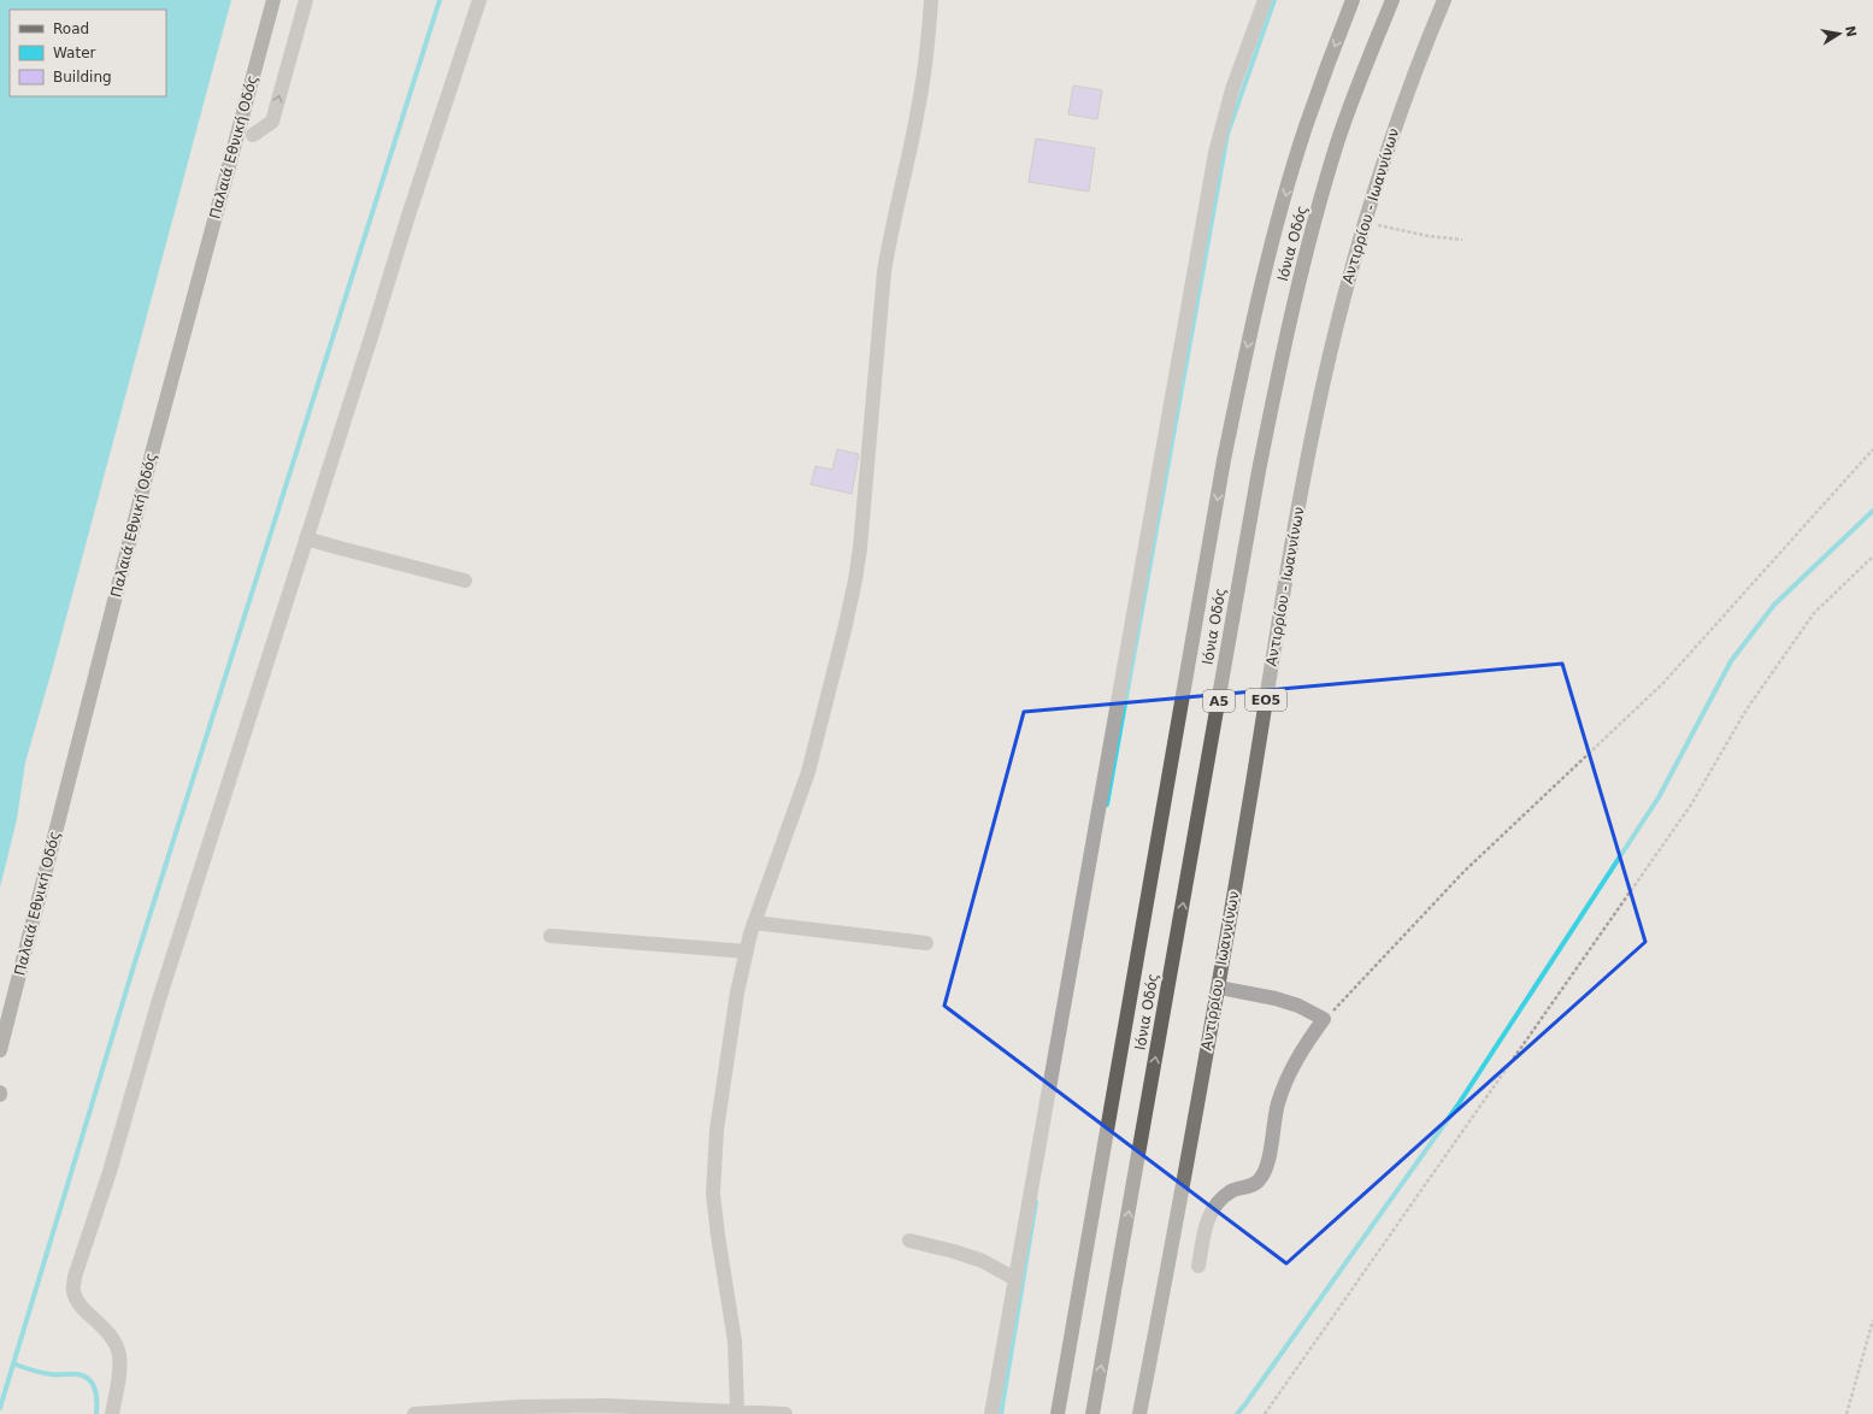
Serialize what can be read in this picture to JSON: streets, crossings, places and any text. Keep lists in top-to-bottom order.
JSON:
{
  "streets": {
    "highway": ["Ιόνια Οδός", "Α5"],
    "main road": ["Παλαιά Εθνική Οδός", "Αντιρρίου - Ιωαννίνων", "ΕΟ5"]
  },
  "legend": ["Road", "Water", "Building"],
  "north": "right"
}
